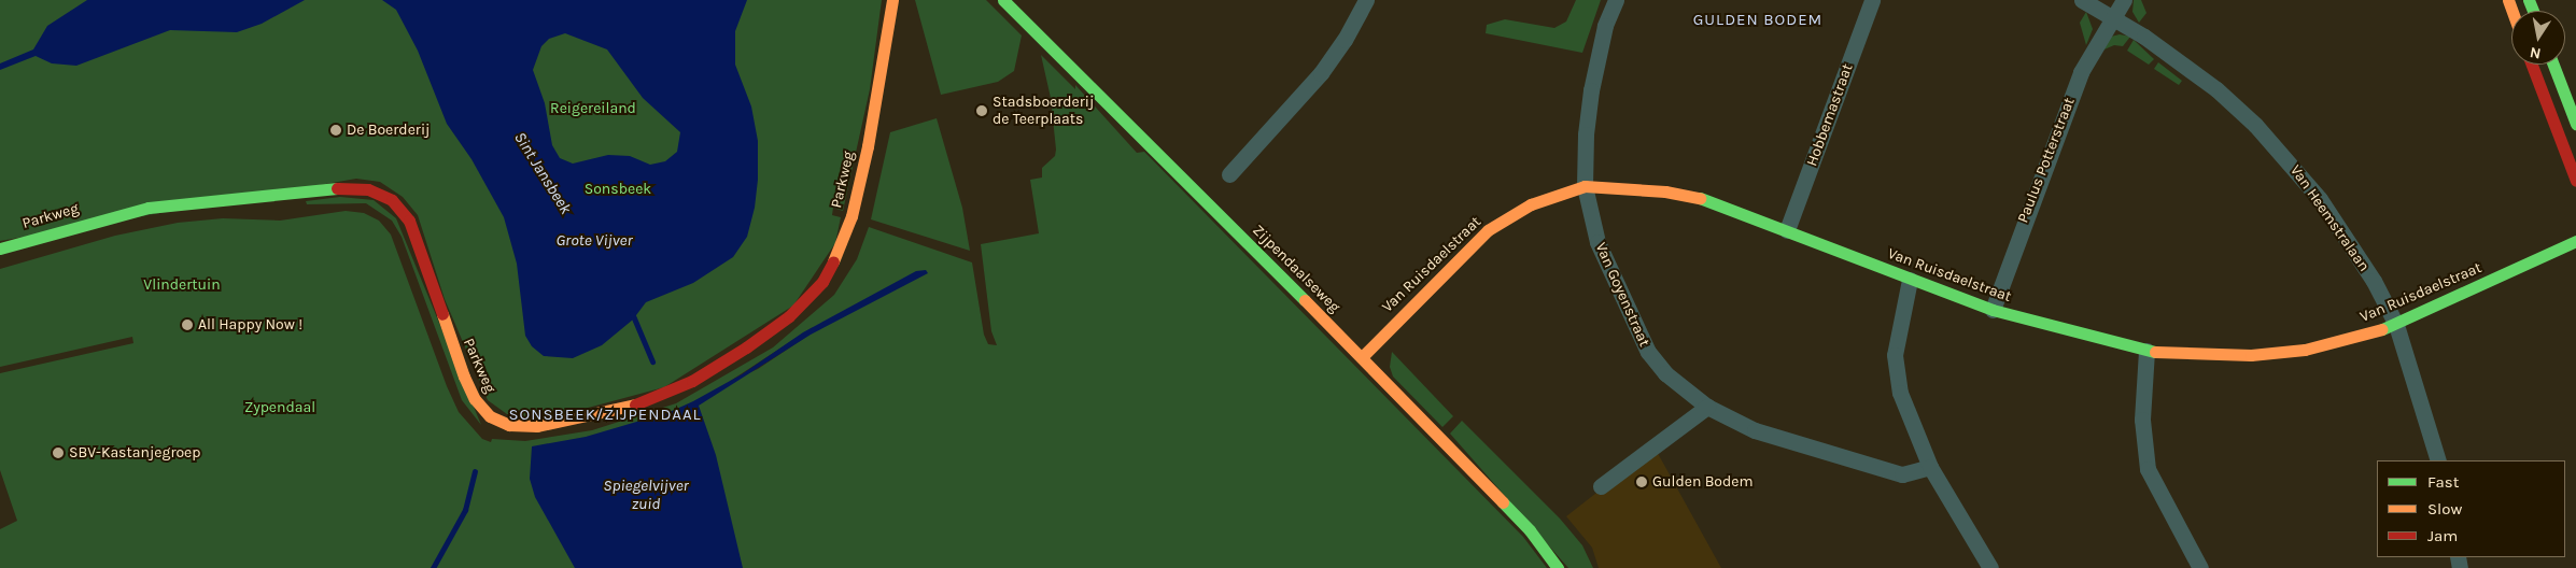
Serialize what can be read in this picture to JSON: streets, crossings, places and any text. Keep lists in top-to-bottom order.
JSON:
{
  "streets": {
    "street": [
      "Hobbemastraat",
      "Paulus Potterstraat",
      "Parkweg",
      "Van Heemstralaan",
      "Van Ruisdaelstraat",
      "Zijpendaalseweg",
      "Van Goyenstraat"
    ]
  },
  "crossings": [
    ["Hobbemastraat", "Van Ruisdaelstraat"],
    ["Paulus Potterstraat", "Van Heemstralaan"],
    ["Paulus Potterstraat", "Van Ruisdaelstraat"],
    ["Van Heemstralaan", "Van Ruisdaelstraat"],
    ["Van Ruisdaelstraat", "Zijpendaalseweg"],
    ["Van Ruisdaelstraat", "Van Goyenstraat"]
  ],
  "districts": ["GULDEN BODEM", "SONSBEEK/ZIJPENDAAL"],
  "water": ["Sint Jansbeek", "Grote Vijver", "Spiegelvijver zuid"],
  "parks": [
    "Reigereiland",
    "Sonsbeek",
    "Vlindertuin",
    "Zypendaal"
  ],
  "places": [
    "Stadsboerderij de Teerplaats",
    "De Boerderij",
    "All Happy Now !",
    "SBV-Kastanjegroep",
    "Gulden Bodem"
  ],
  "legend": ["Fast", "Slow", "Jam"],
  "north": "bottom"
}
